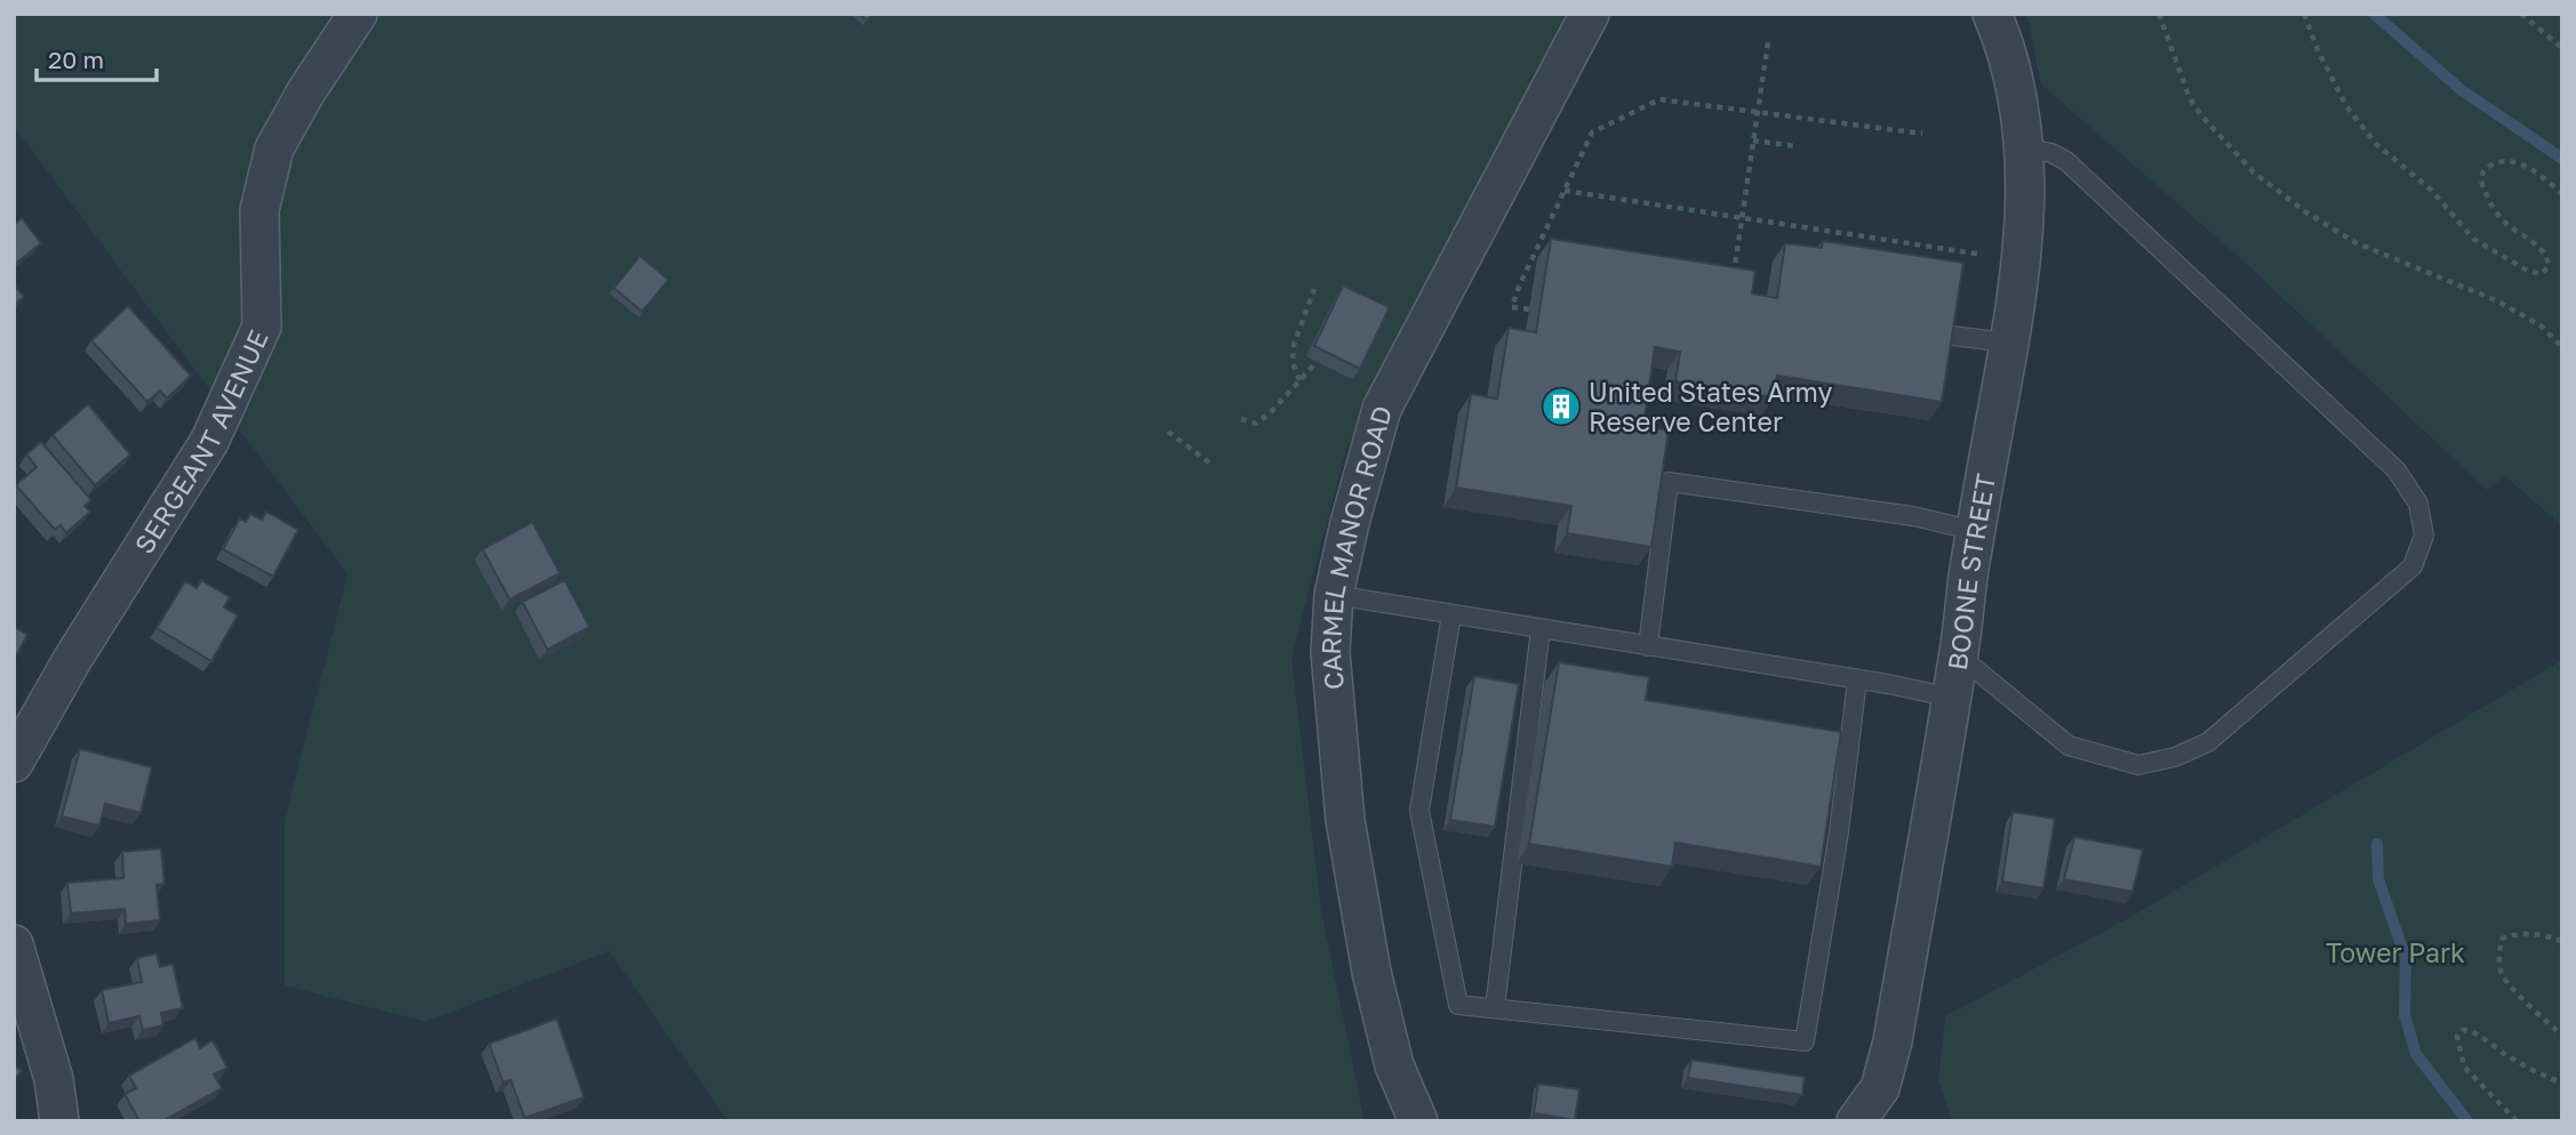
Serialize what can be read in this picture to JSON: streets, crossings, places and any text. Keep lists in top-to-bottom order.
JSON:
{
  "streets": {
    "street": ["SERGEANT AVENUE", "CARMEL MANOR ROAD", "BOONE STREET"]
  },
  "parks": ["Tower Park"],
  "places": {
    "building": ["United States Army Reserve Center"]
  },
  "scale_bar": "20 m"
}
